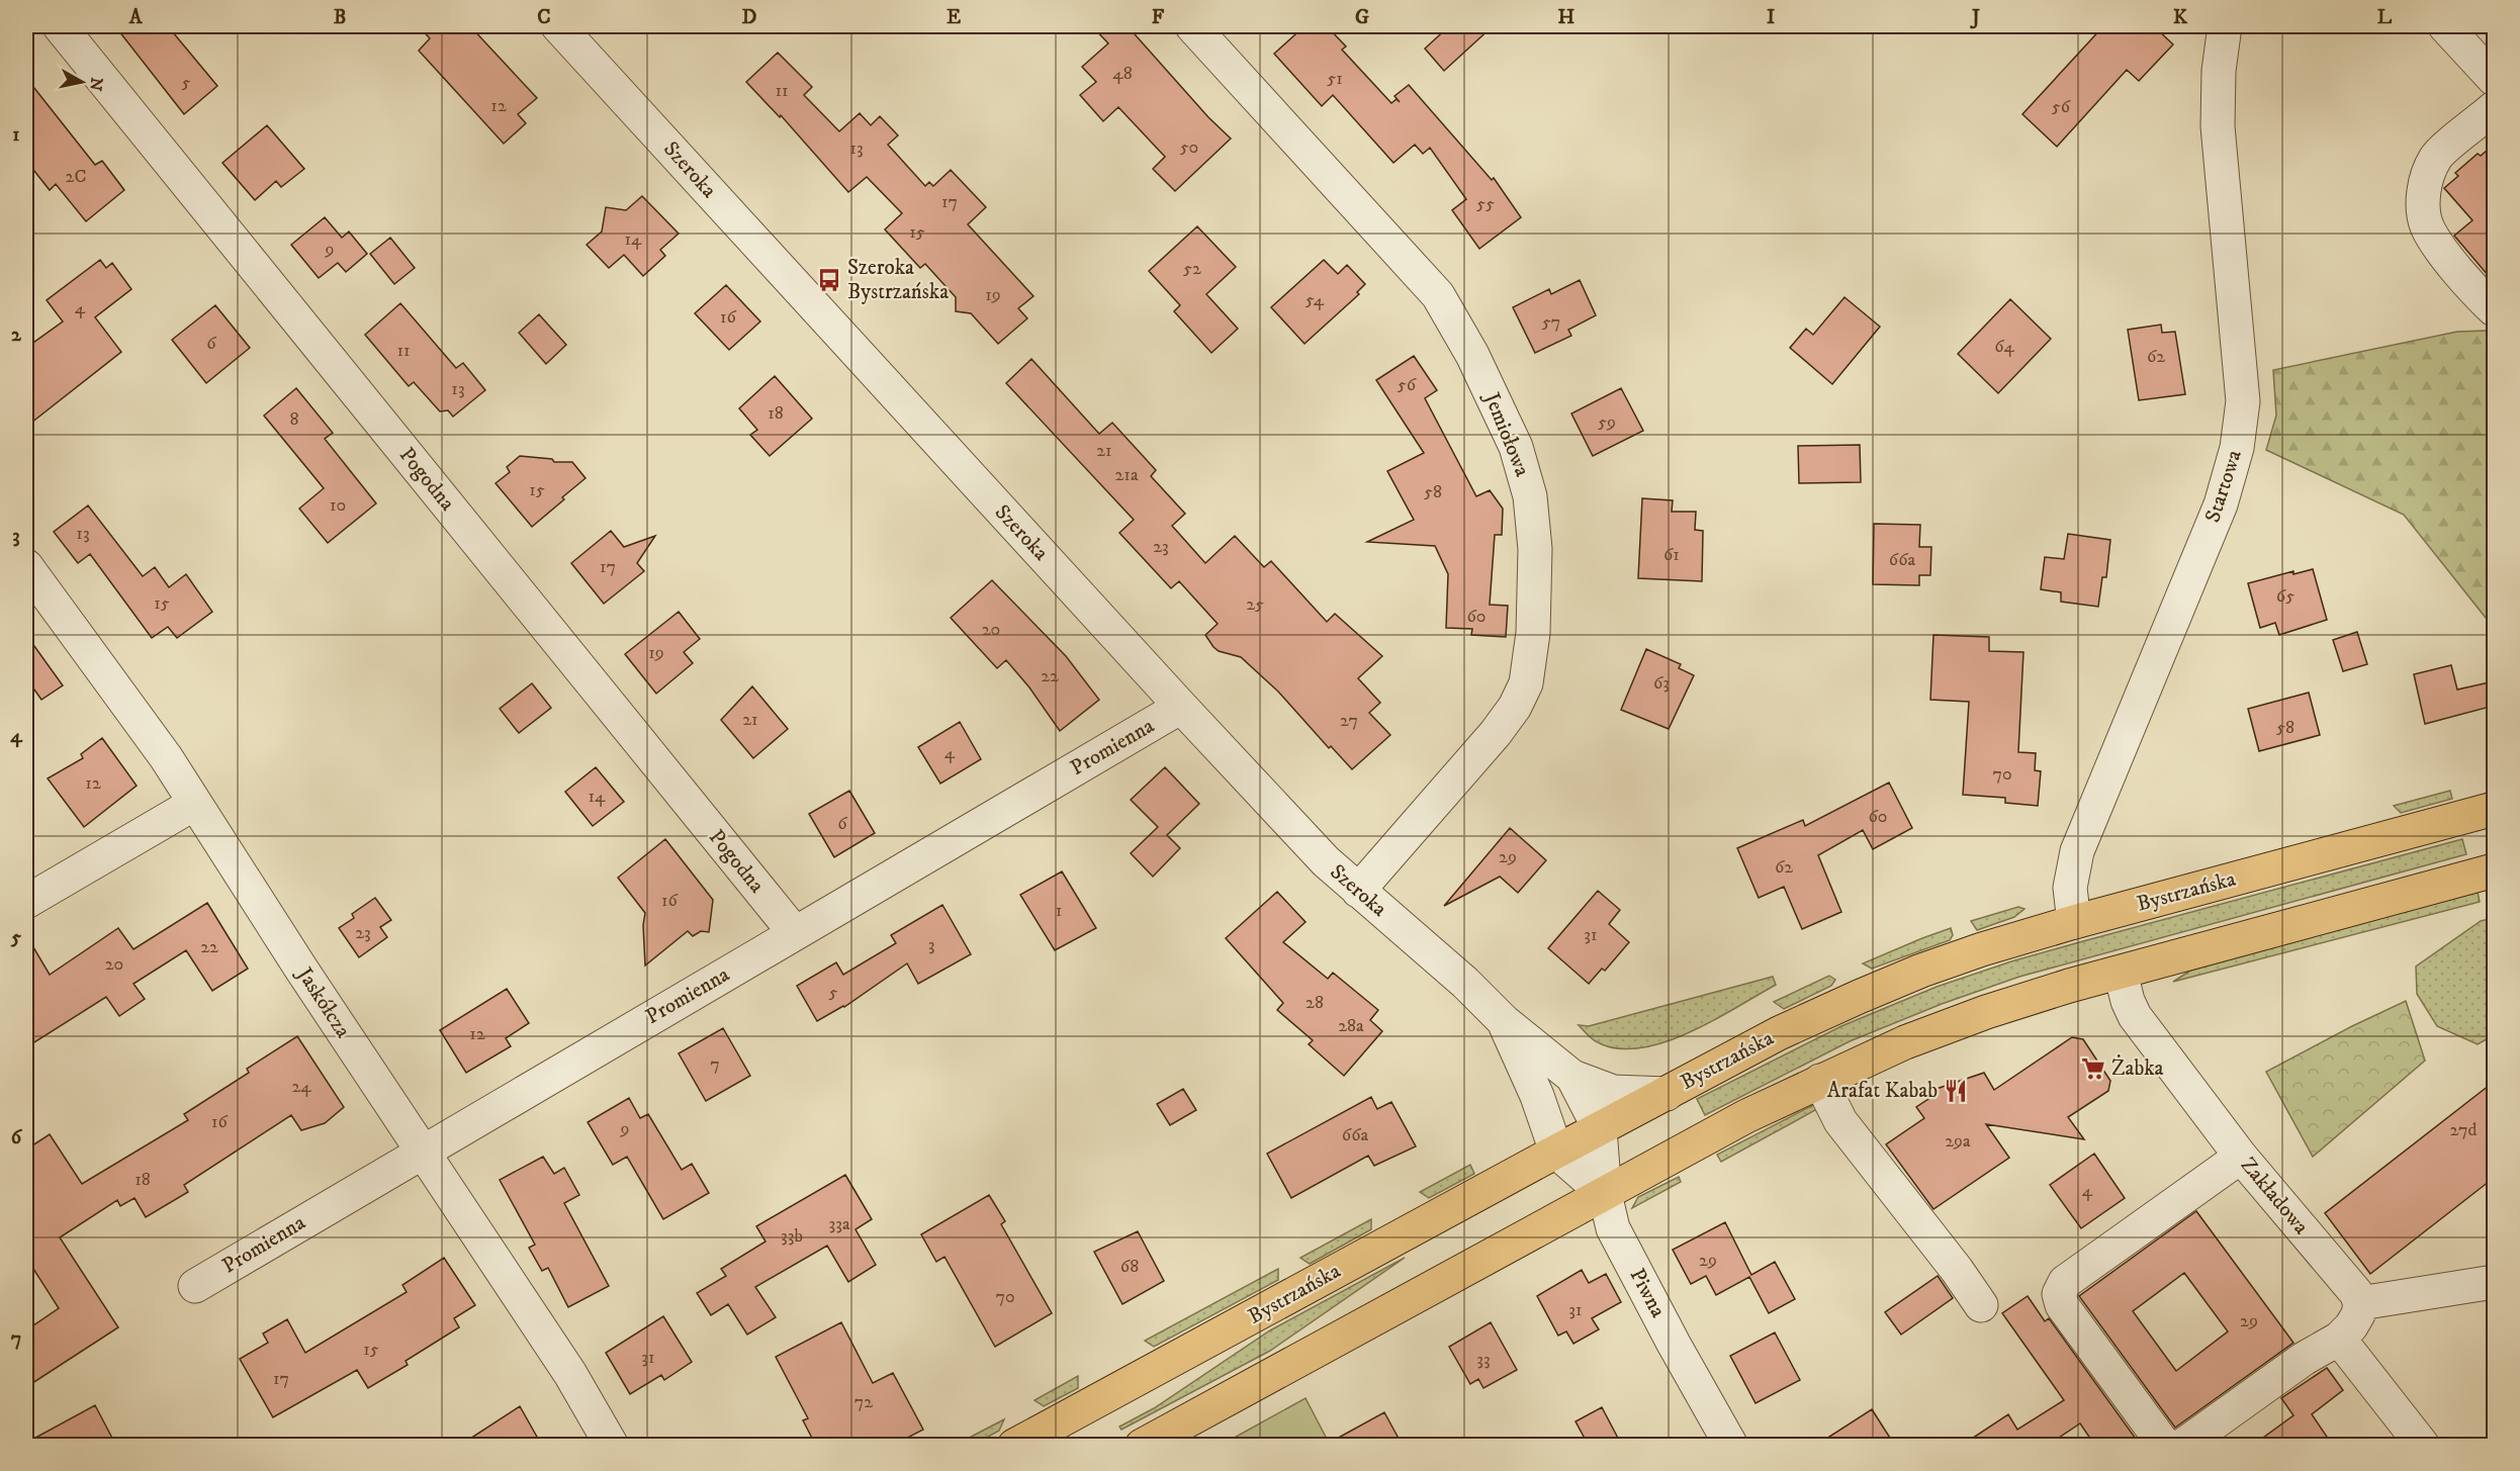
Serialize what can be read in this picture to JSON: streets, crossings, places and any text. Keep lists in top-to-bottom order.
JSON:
{
  "streets": {
    "main road": ["Bystrzańska"],
    "street": [
      "Szeroka",
      "Jemiołowa",
      "Pogodna",
      "Startowa",
      "Promienna",
      "Jaskółcza",
      "Zakładowa",
      "Piwna"
    ]
  },
  "crossings": [
    ["Szeroka", "Jemiołowa"],
    ["Szeroka", "Promienna"],
    ["Szeroka", "Bystrzańska"],
    ["Szeroka", "Piwna"],
    ["Pogodna", "Promienna"],
    ["Startowa", "Bystrzańska"],
    ["Promienna", "Jaskółcza"]
  ],
  "places": {
    "bus stop": ["Szeroka Bystrzańska"],
    "supermarket": ["Żabka"],
    "restaurant": ["Arafat Kabab"]
  },
  "house_numbers": [
    "48",
    "51",
    "5",
    "11",
    "12",
    "56",
    "50",
    "13",
    "2C",
    "17",
    "55",
    "15",
    "14",
    "9",
    "52",
    "19",
    "54",
    "4",
    "16",
    "57",
    "6",
    "64",
    "11",
    "62",
    "56",
    "13",
    "18",
    "8",
    "59",
    "21",
    "21a",
    "15",
    "58",
    "10",
    "13",
    "23",
    "61",
    "66a",
    "17",
    "65",
    "15",
    "25",
    "60",
    "20",
    "19",
    "22",
    "63",
    "21",
    "27",
    "58",
    "4",
    "70",
    "12",
    "14",
    "60",
    "6",
    "29",
    "62",
    "16",
    "1",
    "23",
    "31",
    "3",
    "22",
    "20",
    "5",
    "28",
    "28a",
    "12",
    "7",
    "24",
    "16",
    "9",
    "27d",
    "66a",
    "29a",
    "18",
    "4",
    "33a",
    "33b",
    "29",
    "68",
    "70",
    "31",
    "29",
    "15",
    "31",
    "33",
    "17",
    "72"
  ],
  "north": "right",
  "grid": {
    "columns": [
      "A",
      "B",
      "C",
      "D",
      "E",
      "F",
      "G",
      "H",
      "I",
      "J",
      "K",
      "L"
    ],
    "rows": [
      "1",
      "2",
      "3",
      "4",
      "5",
      "6",
      "7"
    ]
  }
}
